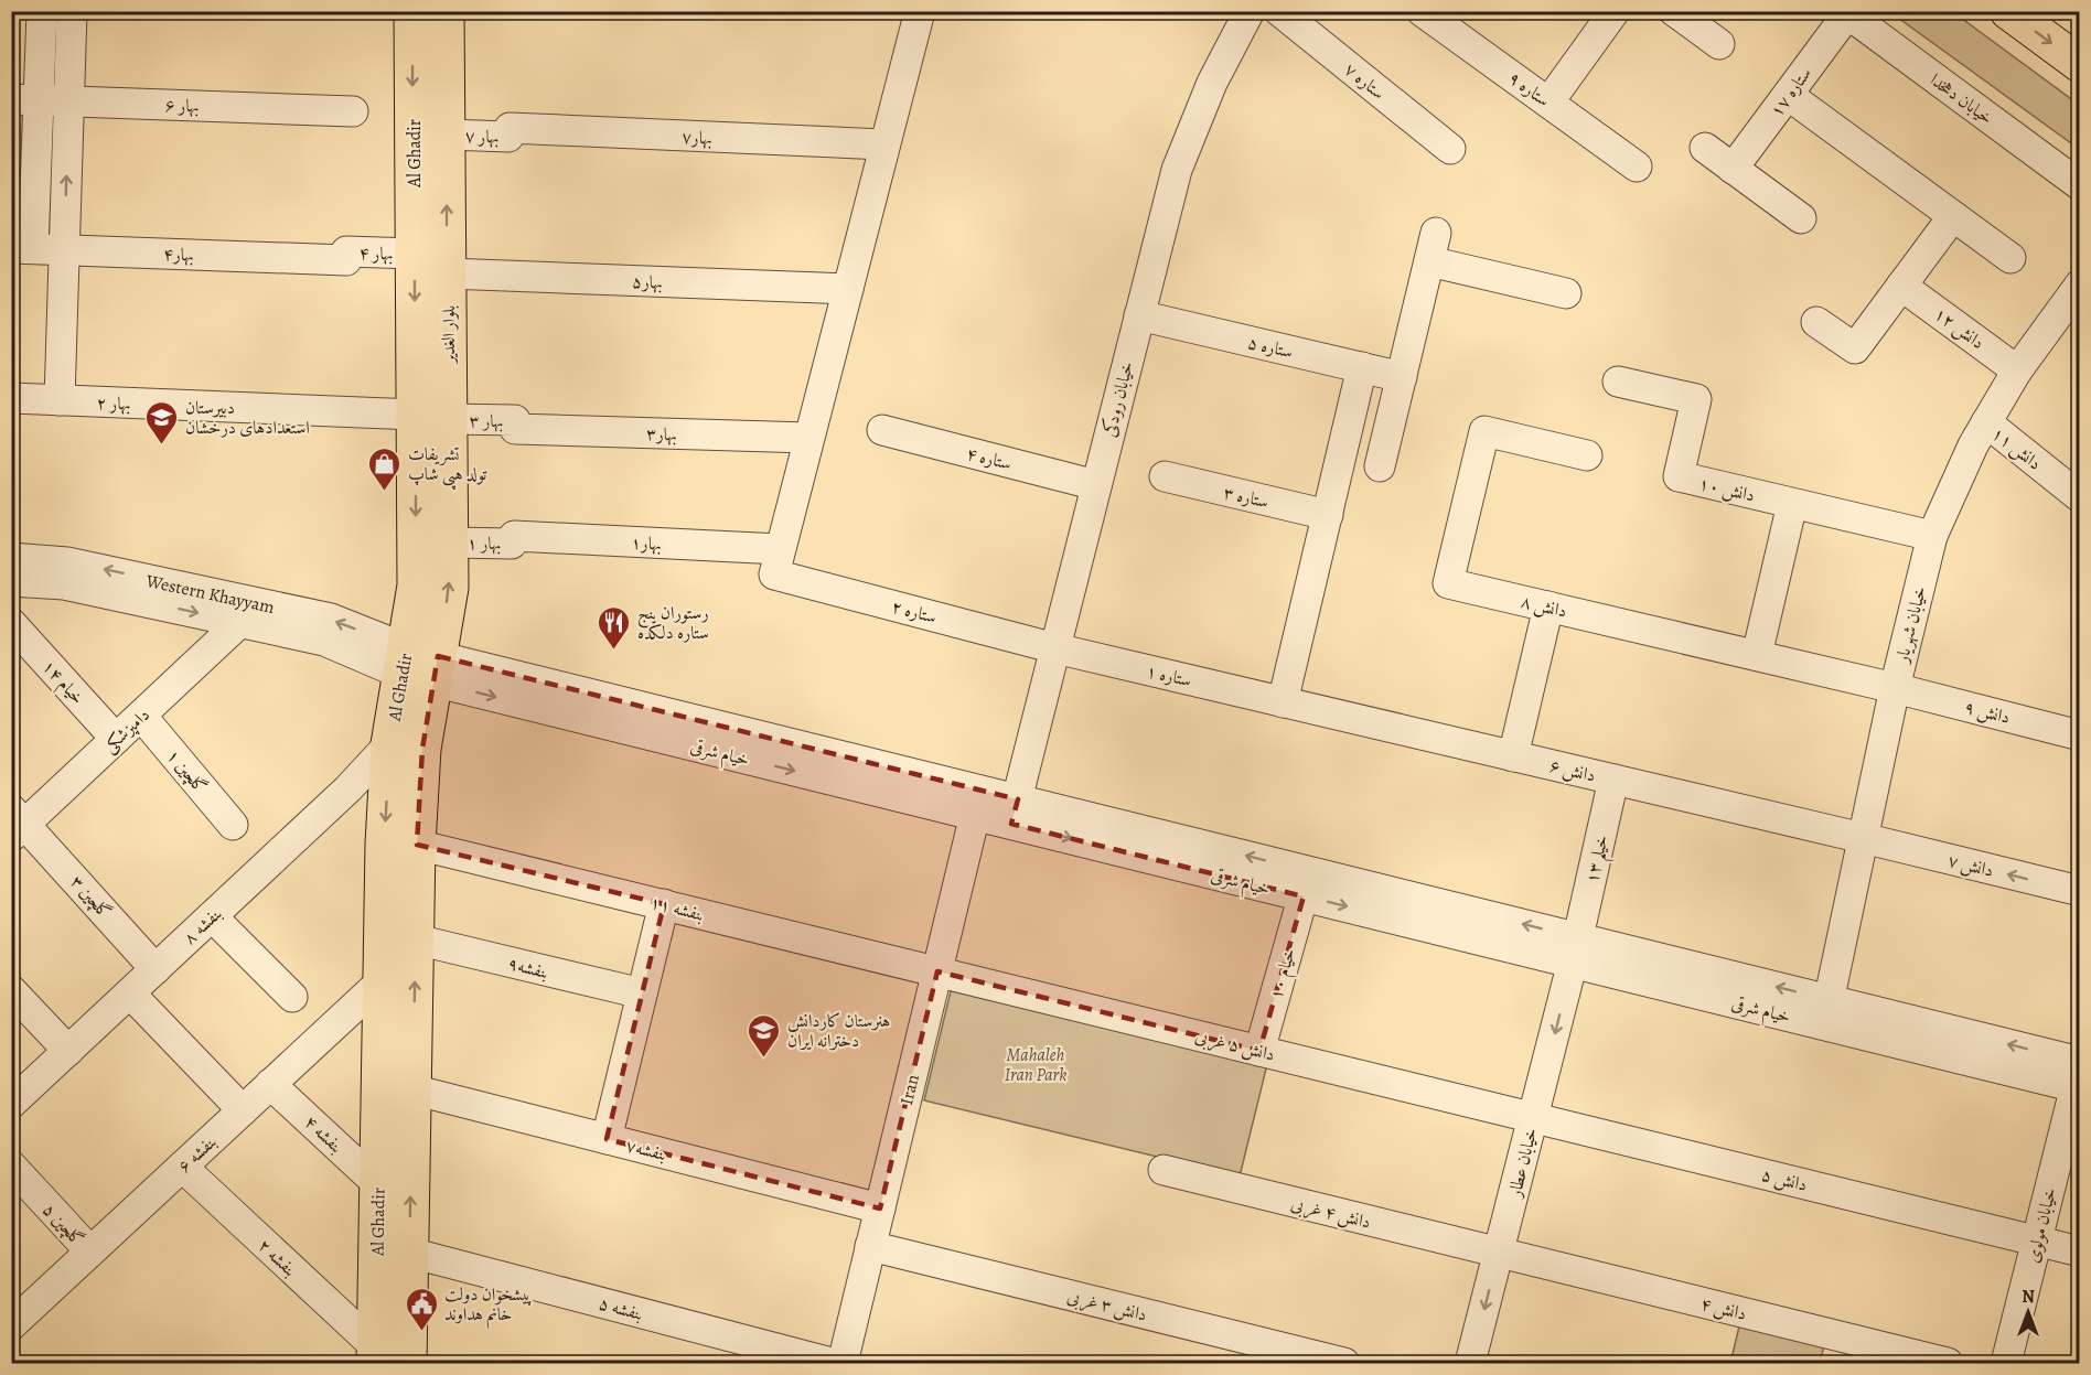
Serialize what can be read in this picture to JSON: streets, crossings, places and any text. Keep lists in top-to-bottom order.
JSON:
{
  "streets": {
    "main road": ["Al Ghadir", "بلوار الغدیر"],
    "street": [
      "ستاره ۷",
      "ستاره ۹",
      "ستاره ۱۷",
      "خیابان دهخدا",
      "بهار ۶",
      "بهار ۷",
      "بهار۷",
      "بهار ۴",
      "بهار۴",
      "بهار۵",
      "دانش ۱۲",
      "ستاره ۵",
      "خیابان رودکی",
      "بهار ۲",
      "بهار ۳",
      "بهار۳",
      "دانش ۱۱",
      "ستاره ۴",
      "دانش ۱۰",
      "ستاره ۳",
      "بهار ۱",
      "بهار۱",
      "Western Khayyam",
      "دانش ۸",
      "ستاره ۲",
      "خیابان شهریار",
      "ستاره ۱",
      "خیام ۱۴",
      "دانش ۹",
      "دامپزشکی",
      "خیام شرقی",
      "دانش ۶",
      "گلچین ۱",
      "خیلم ۱۳",
      "دانش ۷",
      "گلچین ۳",
      "بنفشه ۱۱",
      "بنفشه ۸",
      "بنفشه۹",
      "خیام ۱۰",
      "دانش ۵ غربی",
      "Iran",
      "بنفشه ۴",
      "بنفشه۷",
      "بنفشه ۶",
      "خیابان عطار",
      "دانش ۵",
      "دانش ۴ غربی",
      "گلچین ۵",
      "خیابان مولوی",
      "بنفشه ۲",
      "دانش ۳ غربی",
      "بنفشه ۵",
      "دانش ۴"
    ]
  },
  "crossings": [
    ["ستاره ۱۷", "خیابان دهخدا"],
    ["بهار ۷", "بهار۷"],
    ["بهار ۷", "بلوار الغدیر"],
    ["Al Ghadir", "بهار ۴"],
    ["Al Ghadir", "بلوار الغدیر"],
    ["Al Ghadir", "بهار ۲"],
    ["Al Ghadir", "بهار ۳"],
    ["Al Ghadir", "Western Khayyam"],
    ["Al Ghadir", "خیام شرقی"],
    ["Al Ghadir", "بنفشه ۱۱"],
    ["Al Ghadir", "بنفشه ۸"],
    ["Al Ghadir", "بنفشه۹"],
    ["Al Ghadir", "بنفشه ۴"],
    ["Al Ghadir", "بنفشه۷"],
    ["Al Ghadir", "بنفشه ۶"],
    ["Al Ghadir", "بنفشه ۲"],
    ["Al Ghadir", "بنفشه ۵"],
    ["بهار ۴", "بهار۴"],
    ["بهار۵", "بلوار الغدیر"],
    ["دانش ۱۲", "خیابان شهریار"],
    ["بلوار الغدیر", "بهار ۲"],
    ["بلوار الغدیر", "بهار ۳"],
    ["بلوار الغدیر", "بهار ۱"],
    ["بلوار الغدیر", "Western Khayyam"],
    ["بلوار الغدیر", "خیام شرقی"],
    ["ستاره ۵", "خیابان رودکی"],
    ["خیابان رودکی", "ستاره ۴"],
    ["خیابان رودکی", "ستاره ۲"],
    ["خیابان رودکی", "ستاره ۱"],
    ["خیابان رودکی", "خیام شرقی"],
    ["بهار ۲", "بهار ۳"],
    ["بهار ۳", "بهار۳"],
    ["دانش ۱۱", "خیابان شهریار"],
    ["دانش ۱۰", "خیابان شهریار"],
    ["بهار ۱", "بهار۱"],
    ["بهار۱", "ستاره ۲"],
    ["Western Khayyam", "دامپزشکی"],
    ["Western Khayyam", "خیام شرقی"],
    ["دانش ۸", "خیابان شهریار"],
    ["دانش ۸", "دانش ۹"],
    ["ستاره ۲", "ستاره ۱"],
    ["خیابان شهریار", "دانش ۹"],
    ["خیابان شهریار", "خیام شرقی"],
    ["خیابان شهریار", "دانش ۶"],
    ["خیابان شهریار", "دانش ۷"],
    ["ستاره ۱", "دانش ۶"],
    ["خیام ۱۴", "دامپزشکی"],
    ["دامپزشکی", "گلچین ۱"],
    ["دامپزشکی", "گلچین ۳"],
    ["خیام شرقی", "خیلم ۱۳"],
    ["خیام شرقی", "خیام ۱۰"],
    ["خیام شرقی", "Iran"],
    ["خیام شرقی", "خیابان عطار"],
    ["خیام شرقی", "خیابان مولوی"],
    ["دانش ۶", "خیلم ۱۳"],
    ["دانش ۶", "دانش ۷"],
    ["خیلم ۱۳", "خیابان عطار"],
    ["گلچین ۳", "بنفشه ۸"],
    ["بنفشه ۱۱", "دانش ۵ غربی"],
    ["بنفشه ۱۱", "Iran"],
    ["خیام ۱۰", "دانش ۵ غربی"],
    ["دانش ۵ غربی", "Iran"],
    ["دانش ۵ غربی", "خیابان عطار"],
    ["دانش ۵ غربی", "دانش ۵"],
    ["Iran", "بنفشه۷"],
    ["Iran", "دانش ۳ غربی"],
    ["بنفشه ۴", "بنفشه ۶"],
    ["بنفشه ۶", "گلچین ۵"],
    ["بنفشه ۶", "بنفشه ۲"],
    ["خیابان عطار", "دانش ۵"],
    ["خیابان عطار", "دانش ۴ غربی"],
    ["خیابان عطار", "دانش ۴"],
    ["دانش ۵", "خیابان مولوی"],
    ["دانش ۴ غربی", "دانش ۴"]
  ],
  "one_way": ["بلوار الغدیر", "دانش ۷", "خیابان عطار"],
  "parks": ["Mahaleh Iran Park"],
  "places": {
    "school or university": ["دبیرستان استعدادهای درخشان", "هنرستان کاردانش دخترانه ایران"],
    "shop": ["تشریفات تولد هپی شاپ"],
    "restaurant": ["رستوران پنج ستاره دلکده"],
    "public building": ["پیشخوان دولت خانم هداوند"]
  },
  "north": "top"
}
